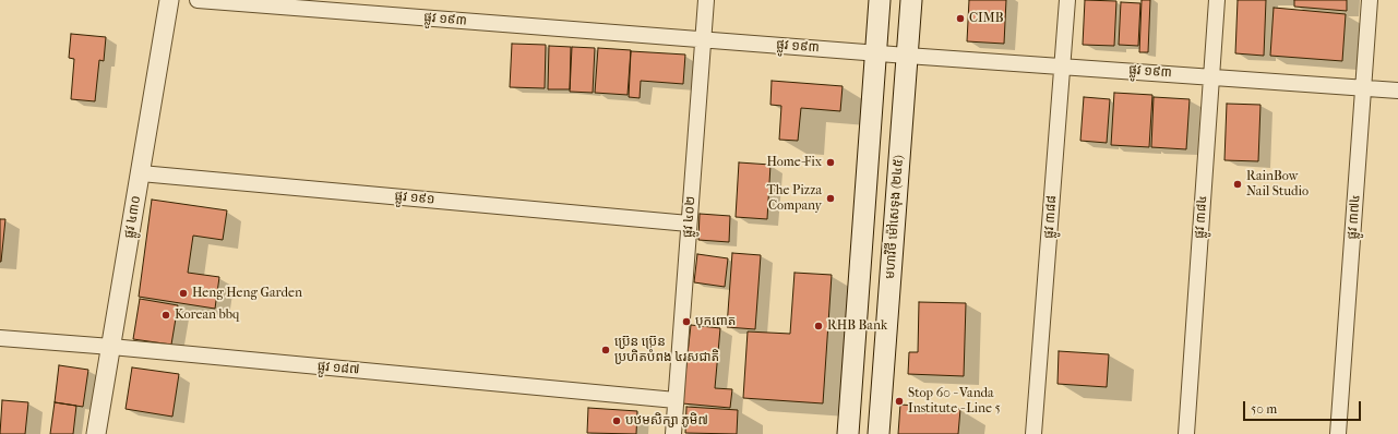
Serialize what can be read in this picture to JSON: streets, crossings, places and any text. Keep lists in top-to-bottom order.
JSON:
{
  "streets": {
    "main road": ["មហាវិថី ម៉ៅសេទុង (២៤៥)"],
    "street": [
      "ផ្លូវ ១៩៣",
      "ផ្លូវ ១៩១",
      "ផ្លូវ ៤៣០",
      "ផ្លូវ ៤០២",
      "ផ្លូវ ៣៨៨",
      "ផ្លូវ ៣៨៤",
      "ផ្លូវ ៣៧៤",
      "ផ្លូវ ១៨៧"
    ]
  },
  "crossings": [
    ["ផ្លូវ ១៩៣", "ផ្លូវ ៤០២"],
    ["ផ្លូវ ១៩៣", "មហាវិថី ម៉ៅសេទុង (២៤៥)"],
    ["ផ្លូវ ១៩៣", "ផ្លូវ ៣៨៨"],
    ["ផ្លូវ ១៩៣", "ផ្លូវ ៣៨៤"],
    ["ផ្លូវ ១៩៣", "ផ្លូវ ៣៧៤"],
    ["ផ្លូវ ១៩១", "ផ្លូវ ៤៣០"],
    ["ផ្លូវ ១៩១", "ផ្លូវ ៤០២"],
    ["ផ្លូវ ៤៣០", "ផ្លូវ ១៨៧"],
    ["ផ្លូវ ៤០២", "ផ្លូវ ១៨៧"]
  ],
  "places": [
    "CIMB",
    "Home-Fix",
    "RainBow Nail Studio",
    "The Pizza Company",
    "Heng Heng Garden",
    "Korean bbq",
    "បុកពោត",
    "RHB Bank",
    "ប្រ៊េន ប្រ៊េន ប្រហិតបំពង ៤រសជាតិ",
    "Stop 60 - Vanda Institute - Line 5",
    "បឋមសិក្សា ភូមិ៧"
  ],
  "scale_bar": "50 m"
}
